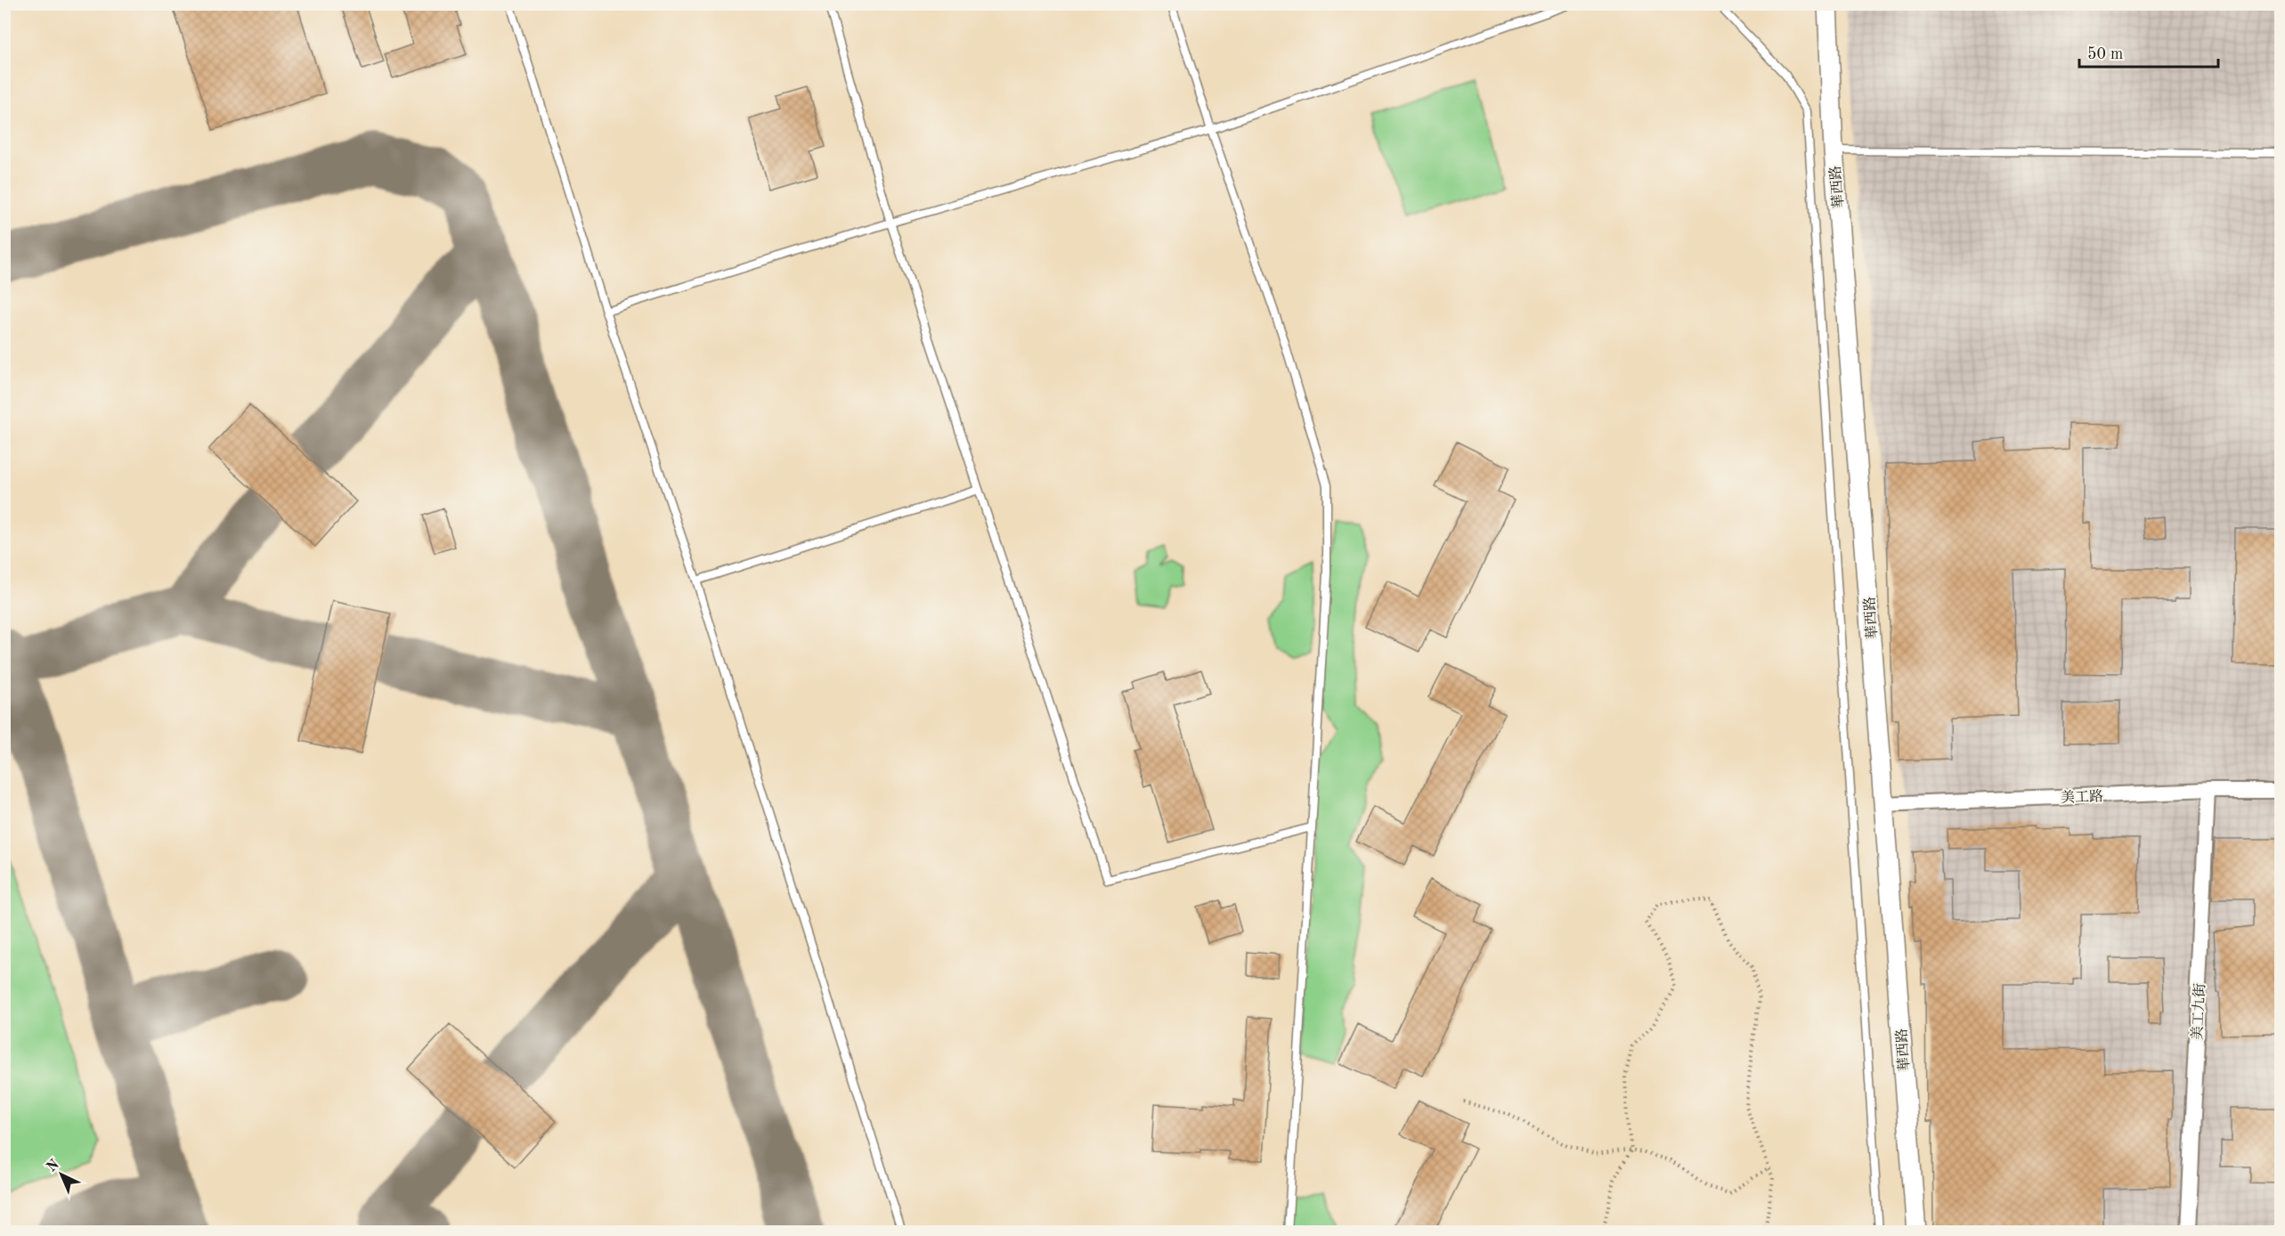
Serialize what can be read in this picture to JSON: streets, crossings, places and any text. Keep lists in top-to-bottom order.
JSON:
{
  "streets": {
    "street": ["華西路", "美工路", "美工九街"]
  },
  "crossings": [
    ["華西路", "美工路"],
    ["美工路", "美工九街"]
  ],
  "scale_bar": "50 m",
  "north": "top left"
}
